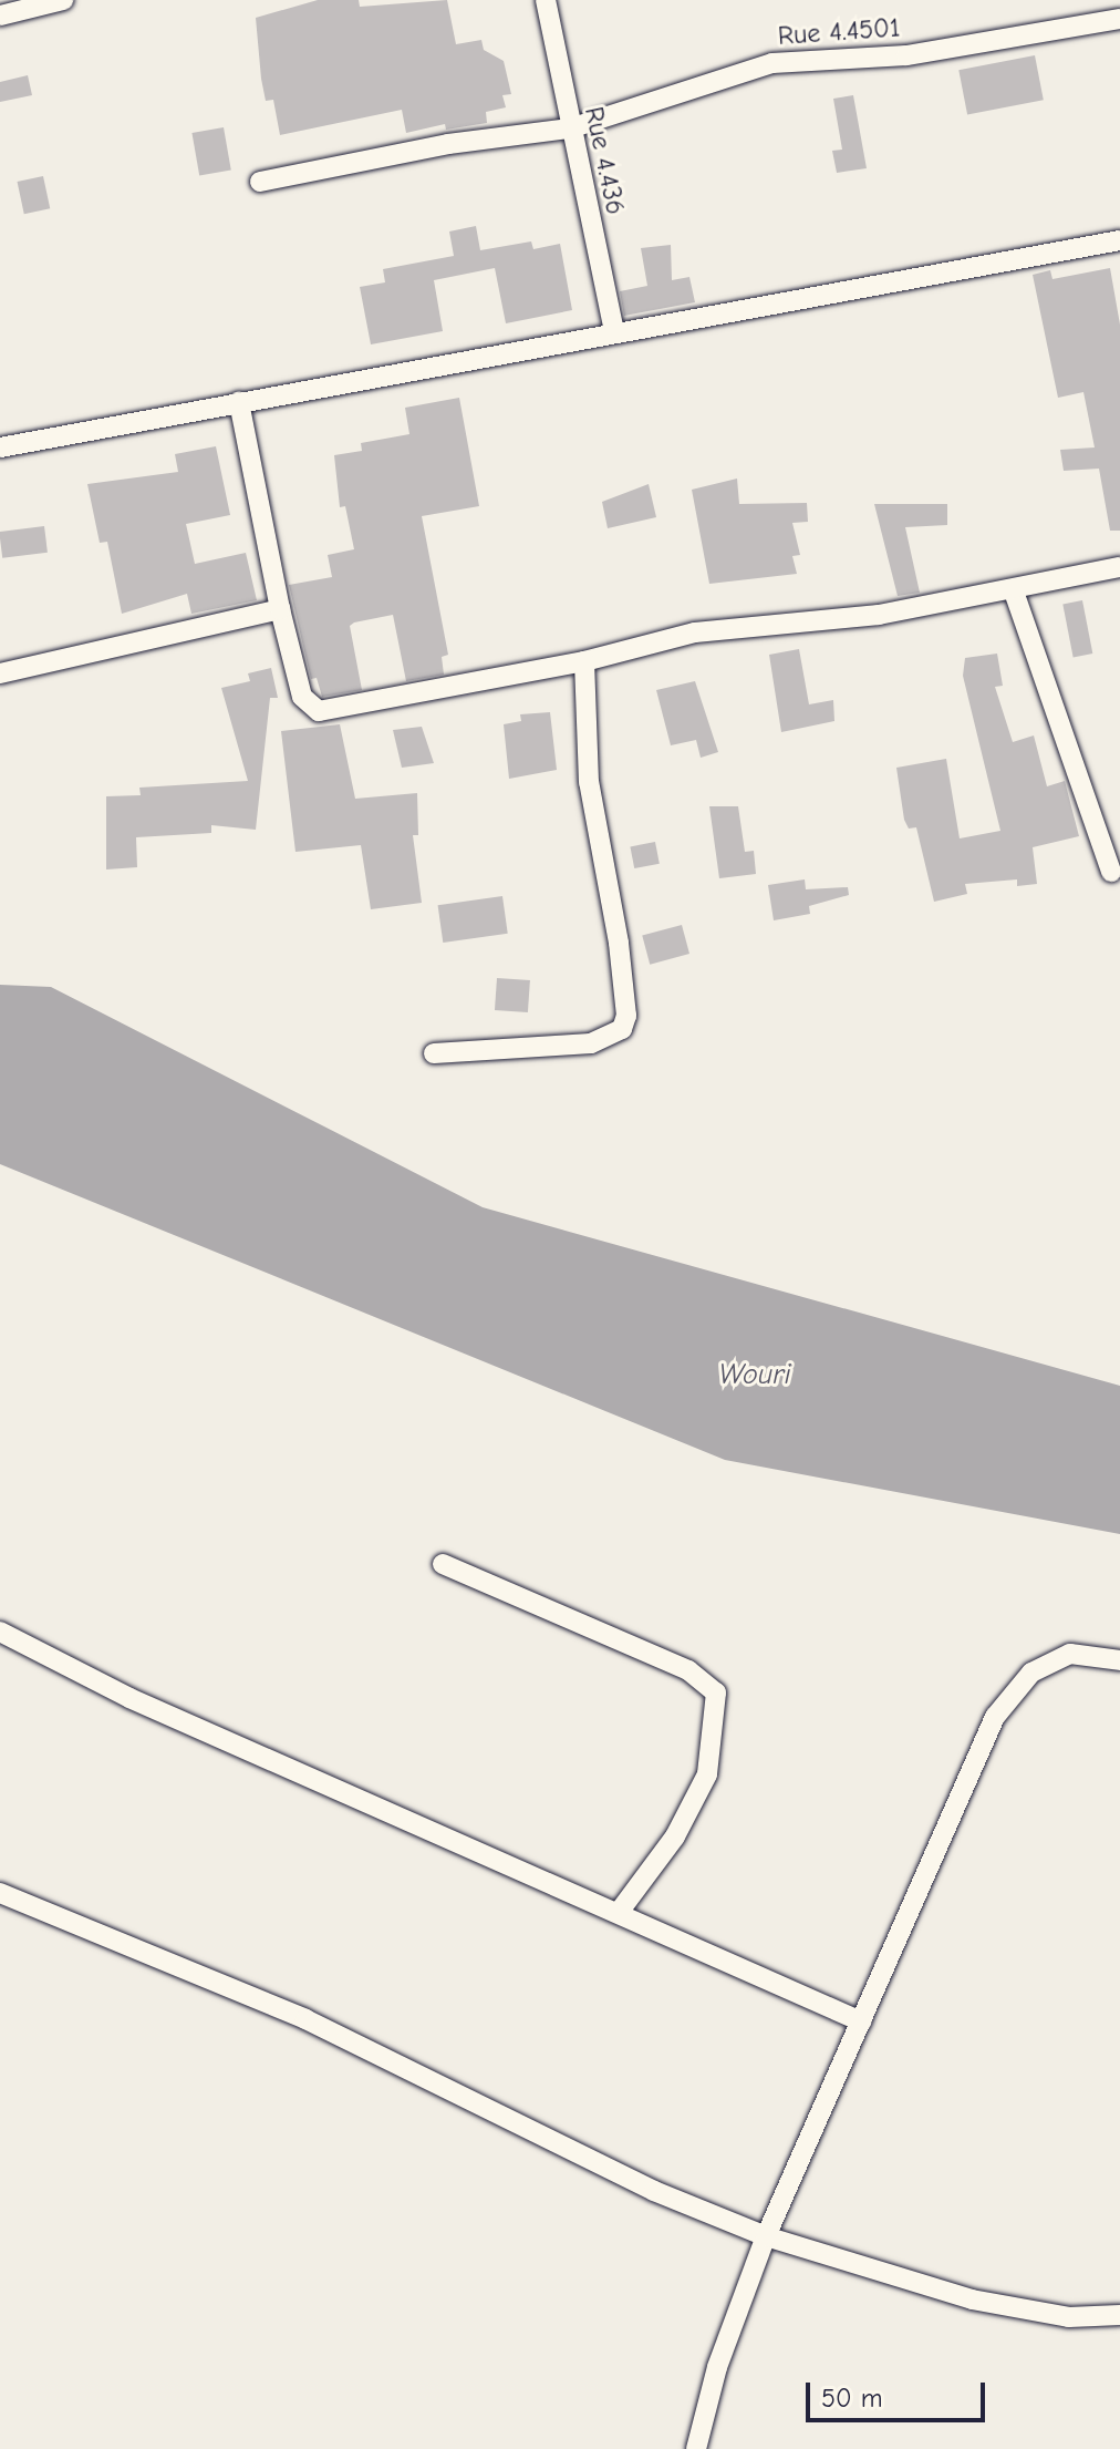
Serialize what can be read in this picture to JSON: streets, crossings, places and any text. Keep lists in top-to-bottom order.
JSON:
{
  "streets": {
    "street": ["Rue 4.4501", "Rue 4.436"]
  },
  "crossings": [
    ["Rue 4.4501", "Rue 4.436"]
  ],
  "water": ["Wouri"],
  "scale_bar": "50 m"
}
